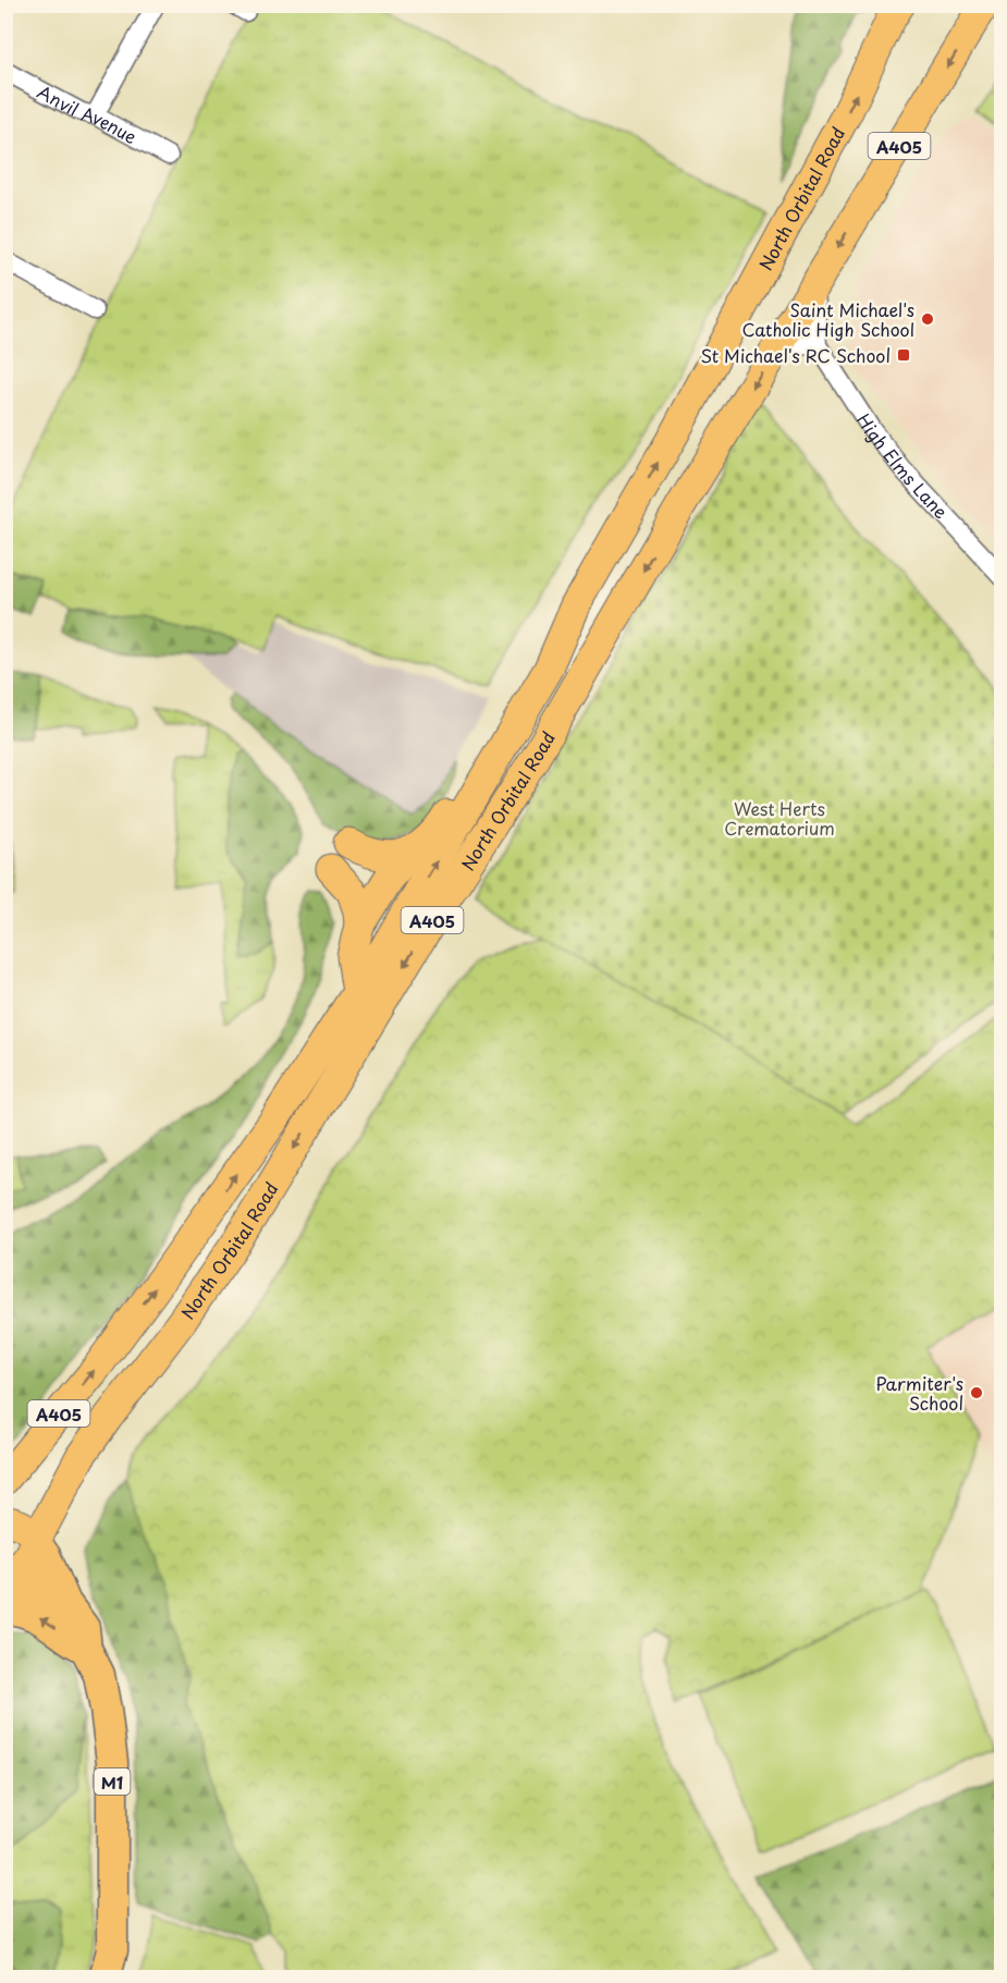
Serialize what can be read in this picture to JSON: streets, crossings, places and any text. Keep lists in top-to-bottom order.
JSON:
{
  "streets": {
    "highway": ["A405", "North Orbital Road", "M1"],
    "street": ["Anvil Avenue", "High Elms Lane"]
  },
  "crossings": [
    ["A405", "North Orbital Road"],
    ["North Orbital Road", "High Elms Lane"],
    ["North Orbital Road", "M1"]
  ],
  "parks": ["West Herts Crematorium"],
  "places": {
    "other": ["Saint Michael's Catholic High School", "Parmiter's School"],
    "transit": ["St Michael's RC School"]
  }
}
